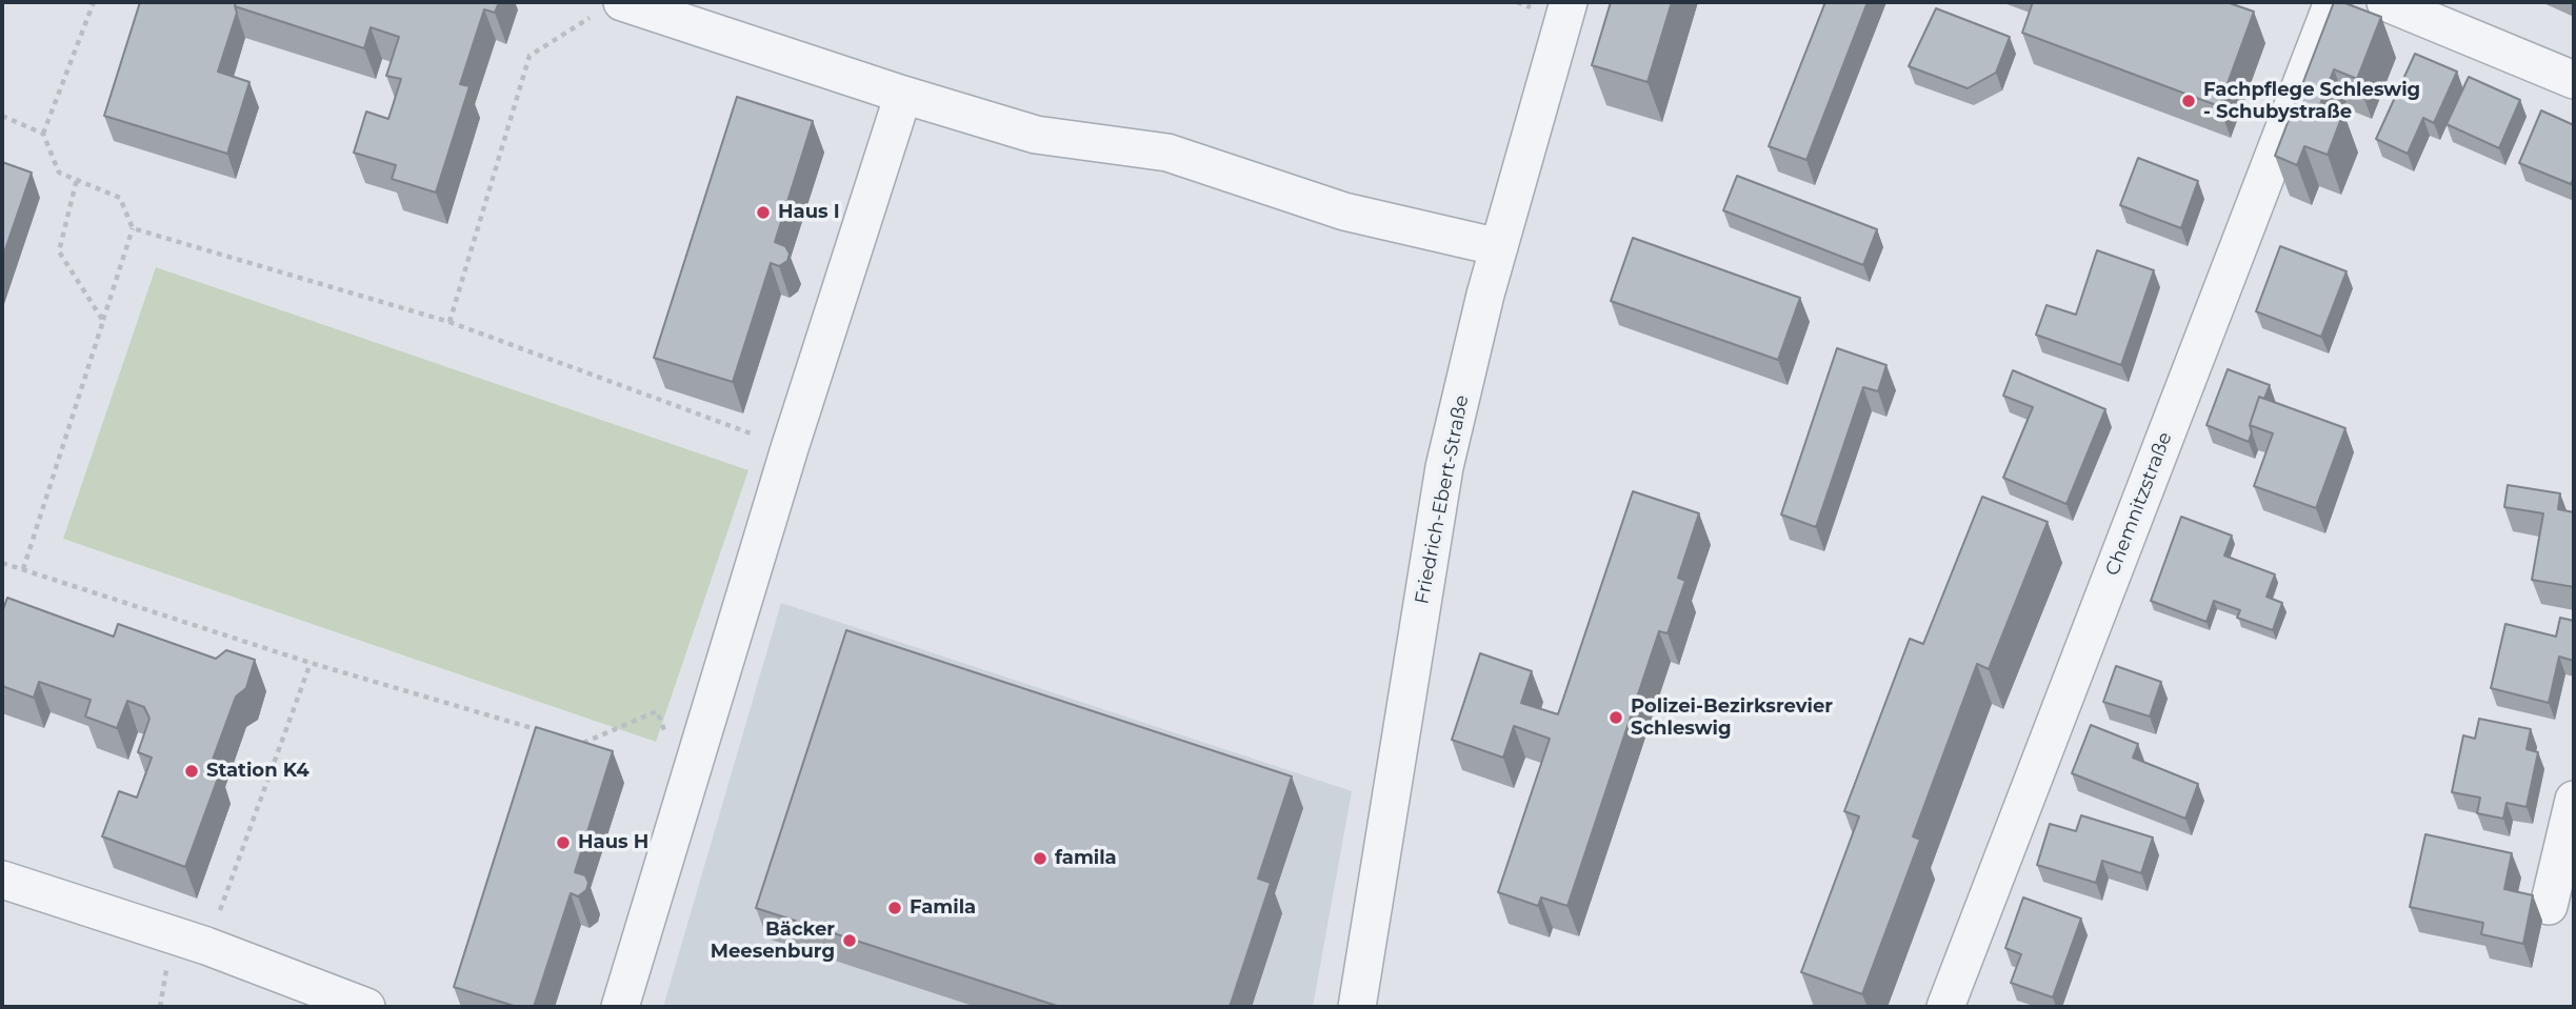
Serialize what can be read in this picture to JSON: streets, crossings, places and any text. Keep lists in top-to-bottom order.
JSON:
{
  "streets": {
    "street": ["Friedrich-Ebert-Straße", "Chemnitzstraße"]
  },
  "places": [
    "Fachpflege Schleswig - Schubystraße",
    "Haus I",
    "Polizei-Bezirksrevier Schleswig",
    "Station K4",
    "Haus H",
    "famila",
    "Famila",
    "Bäcker Meesenburg"
  ]
}
